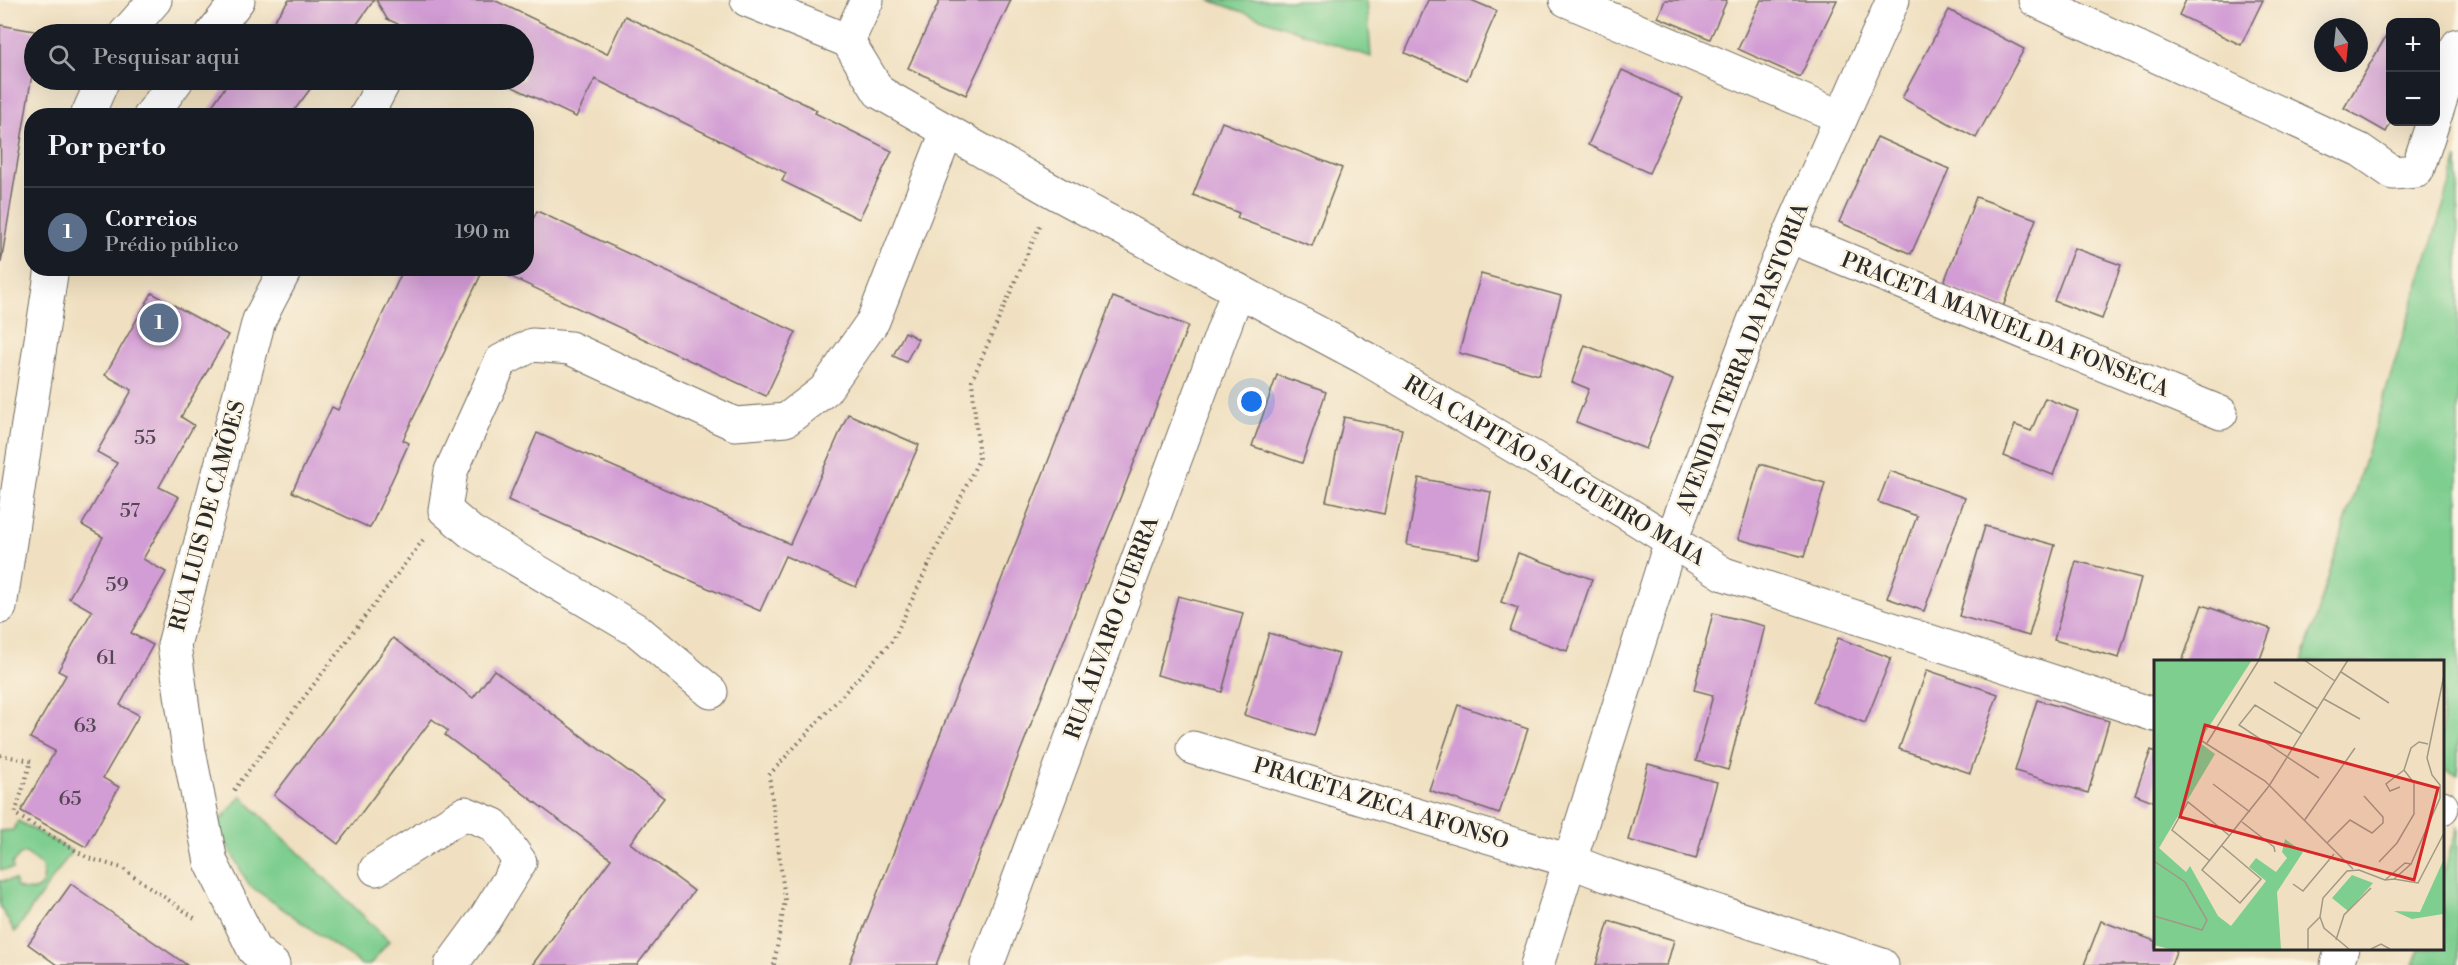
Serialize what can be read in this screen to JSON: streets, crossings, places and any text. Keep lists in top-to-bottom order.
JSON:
{
  "streets": {
    "street": [
      "PRACETA MANUEL DA FONSECA",
      "AVENIDA TERRA DA PASTORIA",
      "RUA CAPITÃO SALGUEIRO MAIA",
      "RUA LUIS DE CAMÕES",
      "RUA ÁLVARO GUERRA",
      "PRACETA ZECA AFONSO"
    ]
  },
  "crossings": [
    ["PRACETA MANUEL DA FONSECA", "AVENIDA TERRA DA PASTORIA"],
    ["AVENIDA TERRA DA PASTORIA", "RUA CAPITÃO SALGUEIRO MAIA"],
    ["AVENIDA TERRA DA PASTORIA", "PRACETA ZECA AFONSO"],
    ["RUA CAPITÃO SALGUEIRO MAIA", "RUA ÁLVARO GUERRA"]
  ],
  "house_numbers": [
    "55",
    "57",
    "59",
    "61",
    "63",
    "65"
  ],
  "north": "bottom",
  "page": {
    "map_buttons": ["+", "−"],
    "search": "Pesquisar aqui",
    "heading": "Por perto",
    "list": [
      {
        "mark": "1",
        "name": "Correios",
        "note": "Prédio público",
        "value": "190 m"
      }
    ],
    "pins": "1"
  }
}
